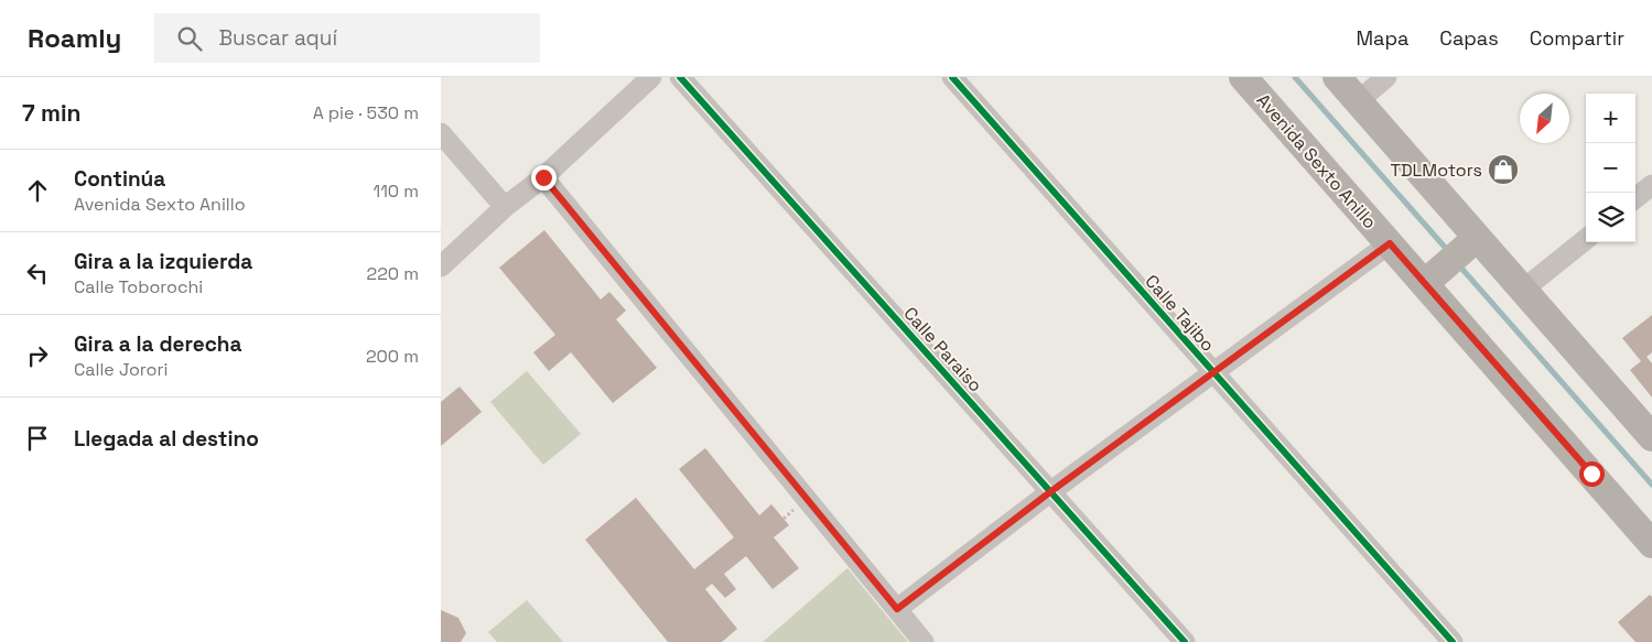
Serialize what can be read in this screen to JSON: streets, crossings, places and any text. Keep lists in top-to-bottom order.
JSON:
{
  "streets": {
    "main road": ["Avenida Sexto Anillo"],
    "street": ["Calle Tajibo", "Calle Paraiso"]
  },
  "places": {
    "shop": ["TDLMotors"]
  },
  "north": "bottom left",
  "page": {
    "header": "Roamly",
    "search": "Buscar aquí",
    "nav": ["Mapa", "Capas", "Compartir"],
    "heading": ["7 min", "A pie · 530 m"],
    "map_buttons": ["+", "−"],
    "list": [
      ["Continúa", "Avenida Sexto Anillo", "110 m"],
      ["Gira a la izquierda", "Calle Toborochi", "220 m"],
      ["Gira a la derecha", "Calle Jorori", "200 m"],
      "Llegada al destino"
    ]
  }
}
